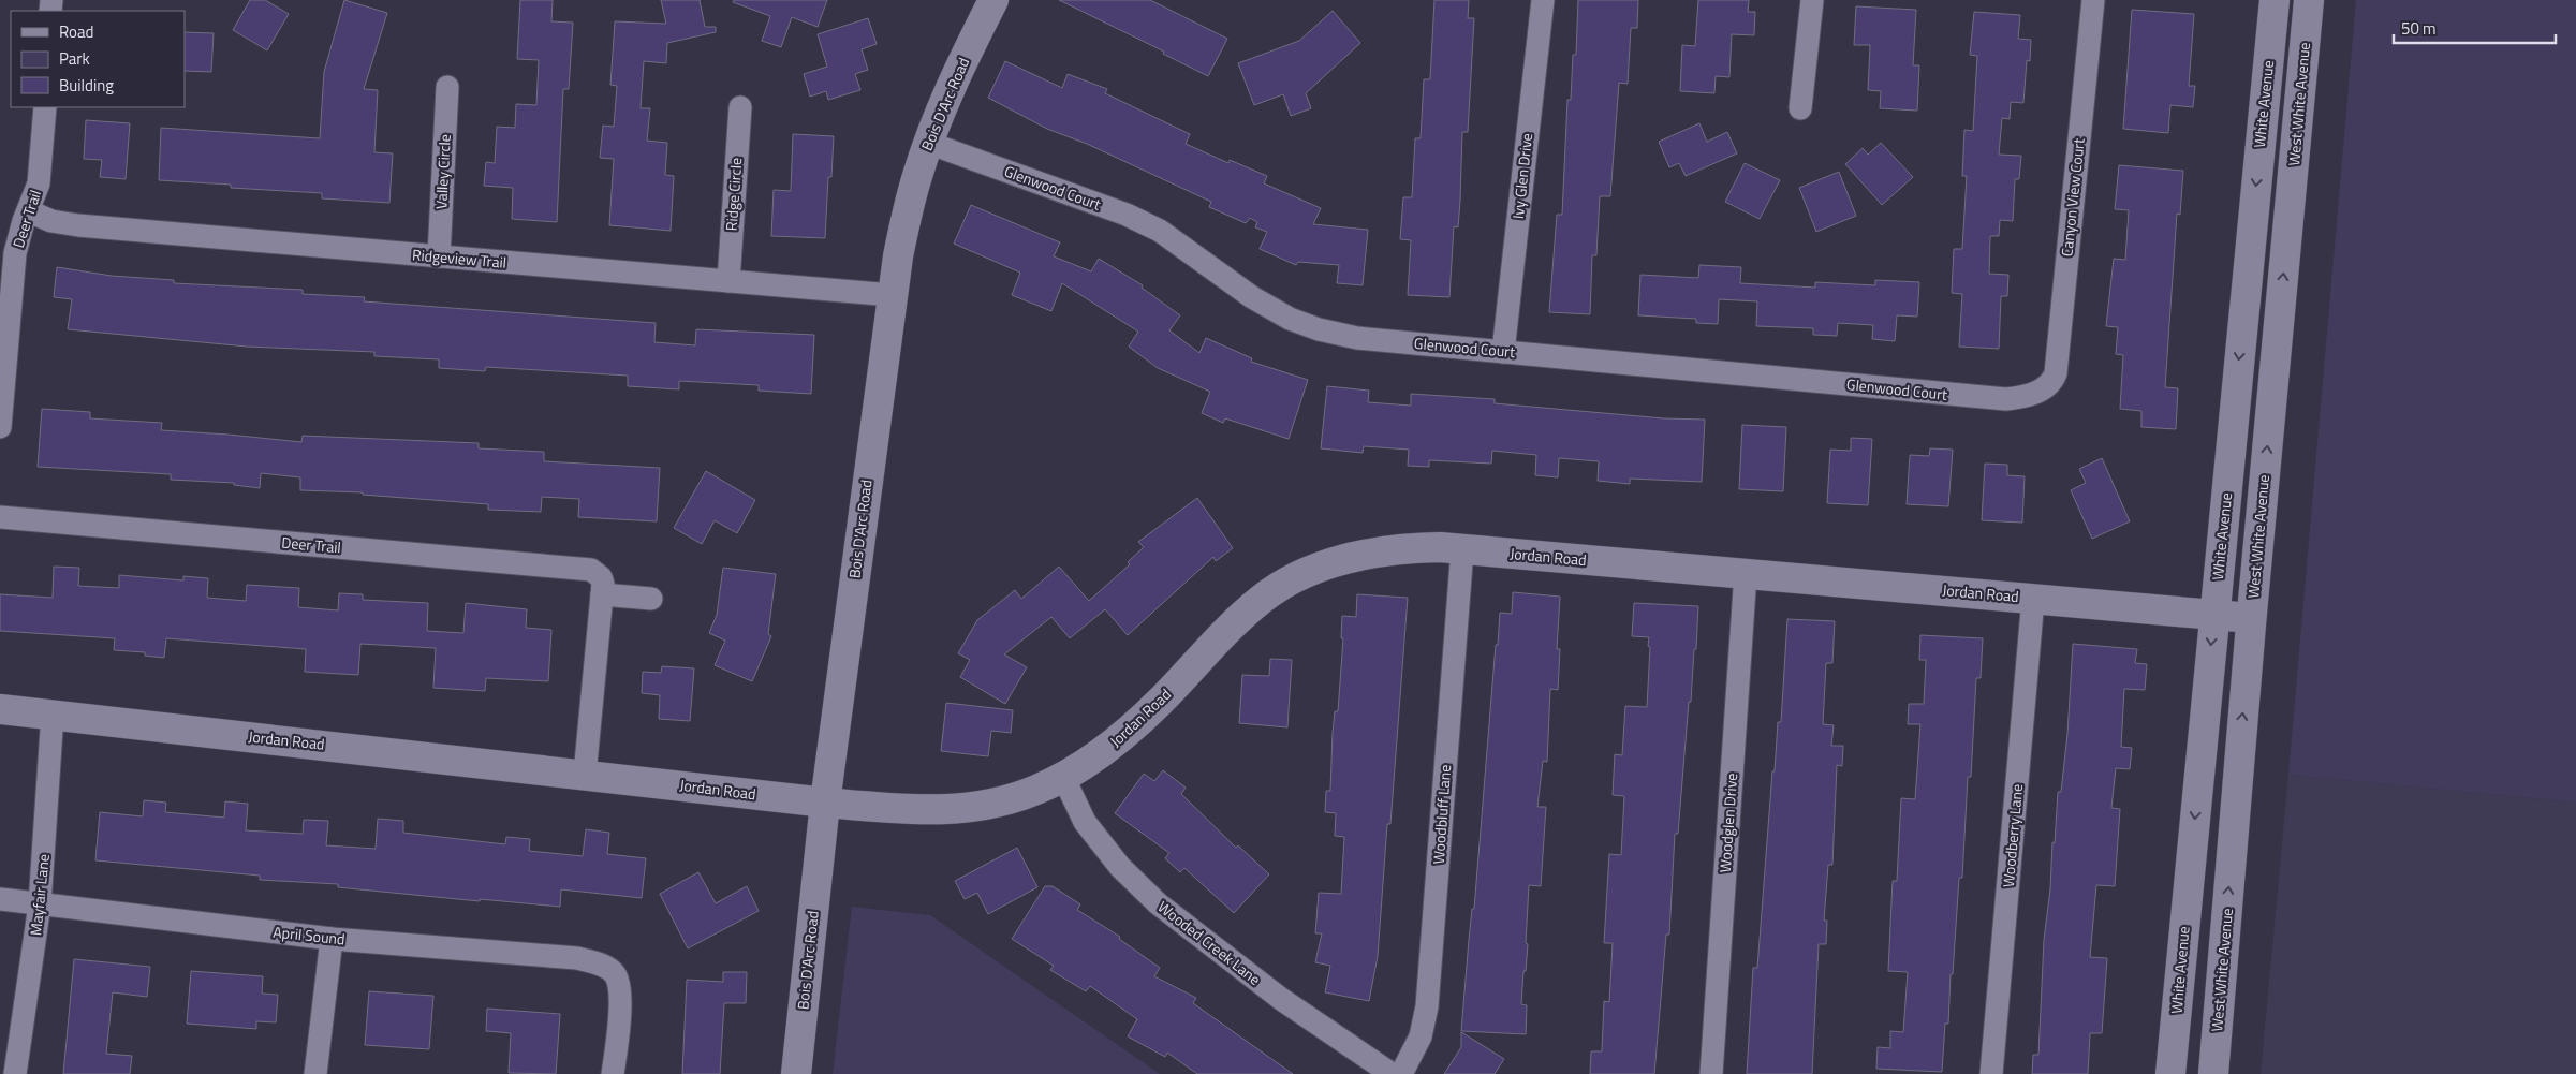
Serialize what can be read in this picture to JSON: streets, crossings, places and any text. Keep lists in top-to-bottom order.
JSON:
{
  "streets": {
    "street": [
      "Bois D'Arc Road",
      "White Avenue",
      "West White Avenue",
      "Valley Circle",
      "Ivy Glen Drive",
      "Glenwood Court",
      "Ridge Circle",
      "Canyon View Court",
      "Deer Trail",
      "Ridgeview Trail",
      "Jordan Road",
      "Woodbluff Lane",
      "Woodglen Drive",
      "Woodberry Lane",
      "Mayfair Lane",
      "April Sound",
      "Wooded Creek Lane"
    ]
  },
  "crossings": [
    ["Bois D'Arc Road", "Glenwood Court"],
    ["Bois D'Arc Road", "Ridgeview Trail"],
    ["Bois D'Arc Road", "Jordan Road"],
    ["White Avenue", "Jordan Road"],
    ["West White Avenue", "Jordan Road"],
    ["Valley Circle", "Ridgeview Trail"],
    ["Ivy Glen Drive", "Glenwood Court"],
    ["Glenwood Court", "Canyon View Court"],
    ["Ridge Circle", "Ridgeview Trail"],
    ["Deer Trail", "Ridgeview Trail"],
    ["Deer Trail", "Jordan Road"],
    ["Jordan Road", "Woodbluff Lane"],
    ["Jordan Road", "Woodglen Drive"],
    ["Jordan Road", "Woodberry Lane"],
    ["Jordan Road", "Mayfair Lane"],
    ["Jordan Road", "Wooded Creek Lane"],
    ["Mayfair Lane", "April Sound"]
  ],
  "one_way": ["White Avenue", "West White Avenue"],
  "legend": ["Road", "Park", "Building"],
  "scale_bar": "50 m"
}
